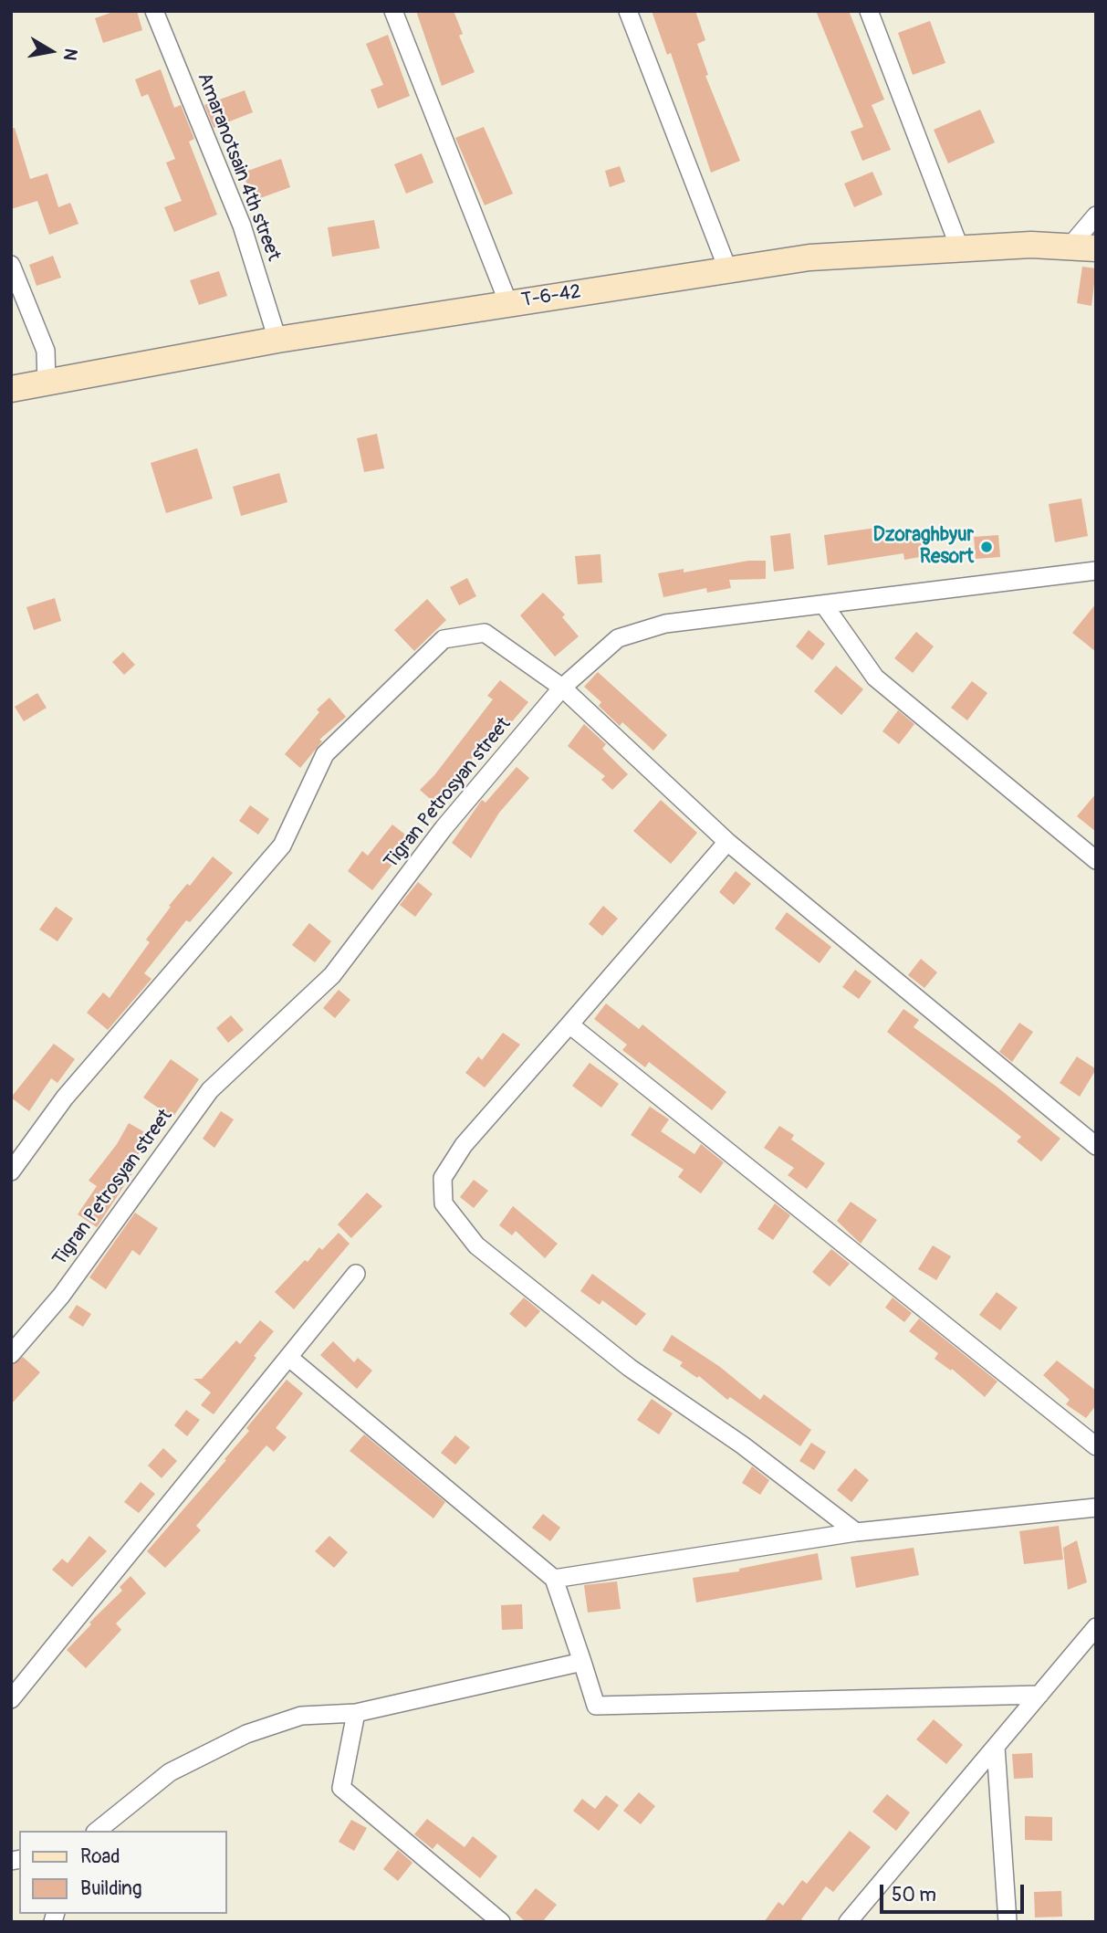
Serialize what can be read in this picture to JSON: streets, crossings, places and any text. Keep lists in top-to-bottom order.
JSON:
{
  "streets": {
    "main road": ["T-6-42"],
    "street": ["Amaranotsain 4th street", "Tigran Petrosyan street"]
  },
  "crossings": [
    ["Amaranotsain 4th street", "T-6-42"]
  ],
  "places": ["Dzoraghbyur Resort"],
  "legend": ["Road", "Building"],
  "scale_bar": "50 m",
  "north": "right"
}
